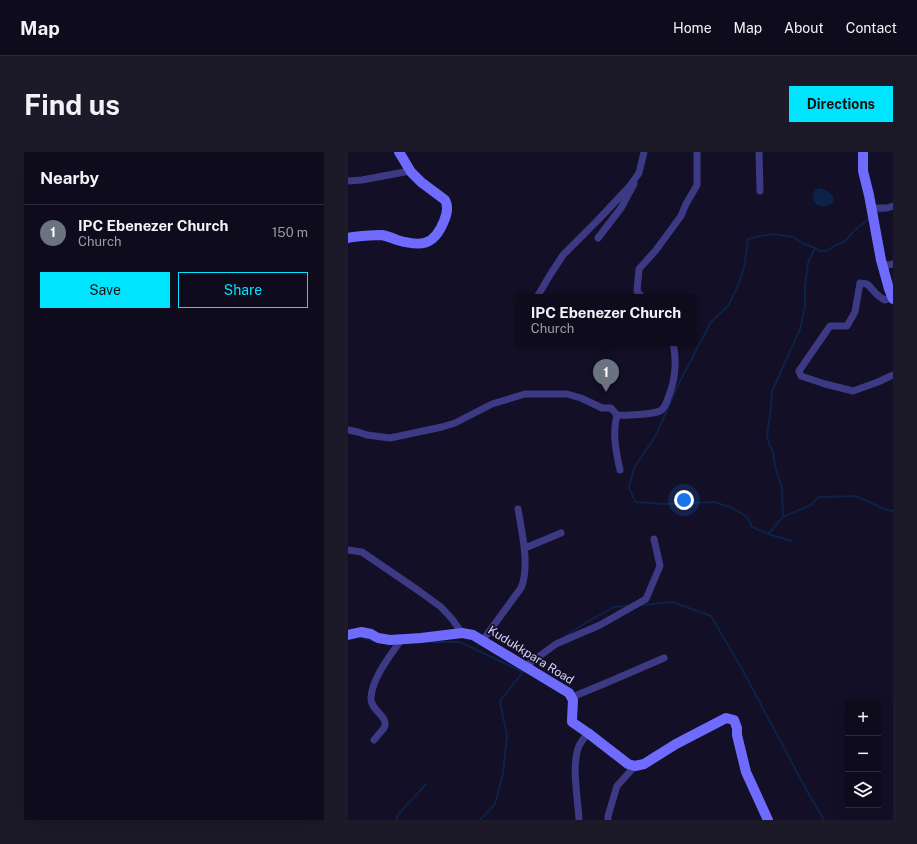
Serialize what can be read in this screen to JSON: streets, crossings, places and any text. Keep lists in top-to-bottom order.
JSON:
{
  "streets": {
    "street": ["Kudukkpara Road"]
  },
  "page": {
    "header": "Map",
    "nav": [
      "Home",
      "Map",
      "About",
      "Contact"
    ],
    "buttons": [
      "Directions",
      ["Save", "Share"]
    ],
    "title": "Find us",
    "heading": "Nearby",
    "list": [
      {
        "mark": "1",
        "name": "IPC Ebenezer Church",
        "note": "Church",
        "value": "150 m"
      }
    ],
    "popup": ["IPC Ebenezer Church", "Church"],
    "pins": "1",
    "map_buttons": ["+", "−"]
  }
}
